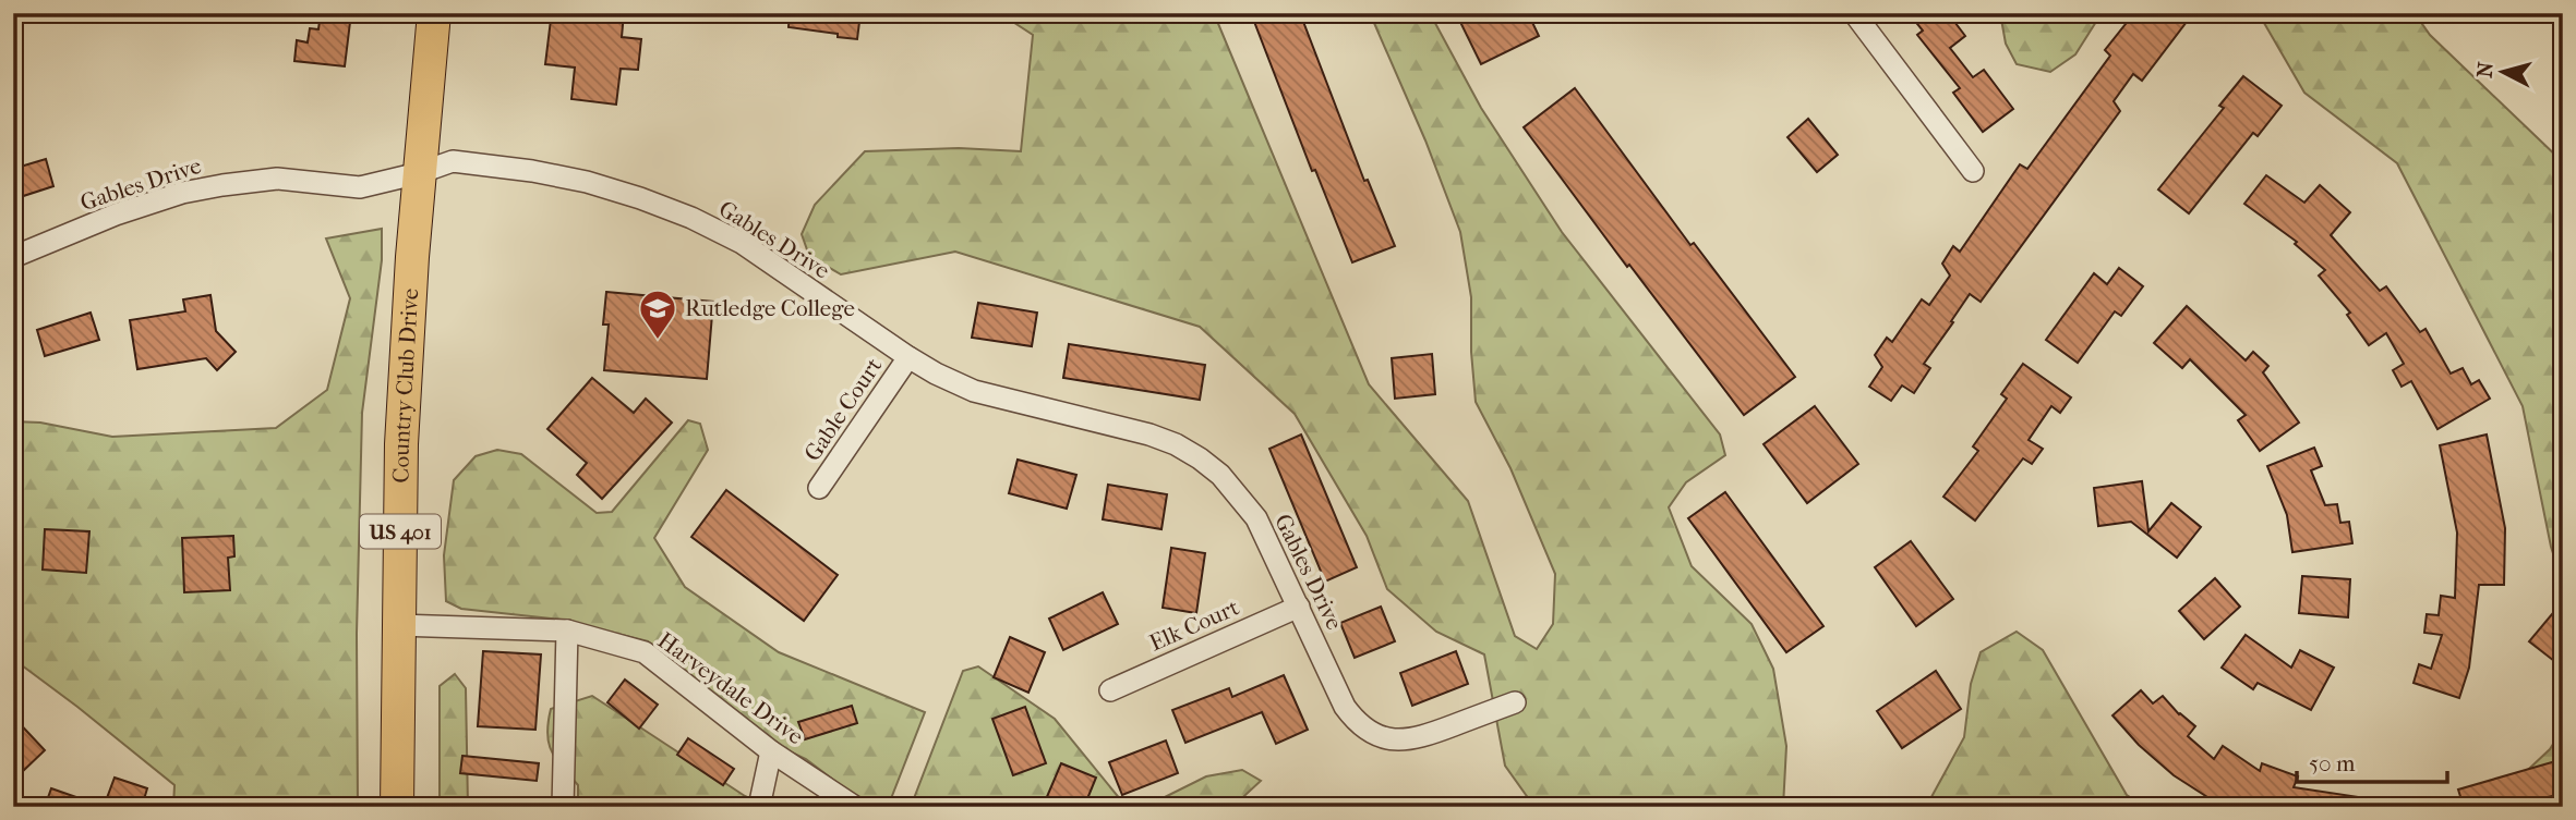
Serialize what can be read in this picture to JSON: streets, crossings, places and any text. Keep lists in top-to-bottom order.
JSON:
{
  "streets": {
    "main road": ["Country Club Drive", "US 401"],
    "street": [
      "Gables Drive",
      "Gable Court",
      "Elk Court",
      "Harveydale Drive"
    ]
  },
  "crossings": [
    ["Gables Drive", "Country Club Drive"],
    ["Gables Drive", "Gable Court"],
    ["Gables Drive", "Elk Court"],
    ["Country Club Drive", "Harveydale Drive"]
  ],
  "places": {
    "school or university": ["Rutledge College"]
  },
  "scale_bar": "50 m",
  "north": "left"
}
